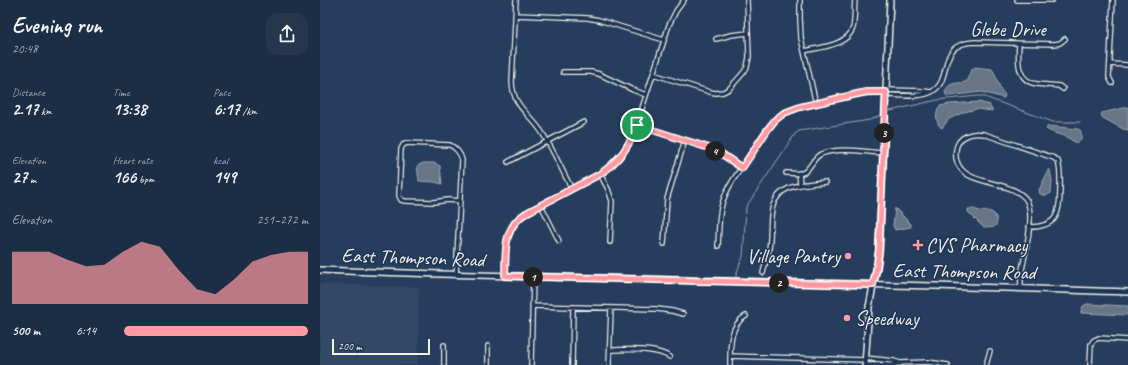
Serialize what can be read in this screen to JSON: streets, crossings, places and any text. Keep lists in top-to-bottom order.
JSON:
{
  "streets": {
    "main road": ["East Thompson Road"],
    "street": ["Glebe Drive"]
  },
  "places": {
    "health": ["CVS Pharmacy"],
    "other": ["Village Pantry", "Speedway"]
  },
  "scale_bar": "200 m",
  "page": {
    "heading": ["Evening run", "20:48"],
    "stats": [
      ["Distance", "2.17 km"],
      ["Time", "13:38"],
      ["Pace", "6:17 /km"],
      ["Elevation", "27 m"],
      ["Heart rate", "166 bpm"],
      ["kcal", "149"]
    ],
    "pins": [
      "3",
      "4",
      "1",
      "2"
    ],
    "chart": ["Elevation", "251–272 m"],
    "list": [
      {
        "name": "500 m",
        "note": "6:14"
      }
    ],
    "scale": "200 m"
  }
}
